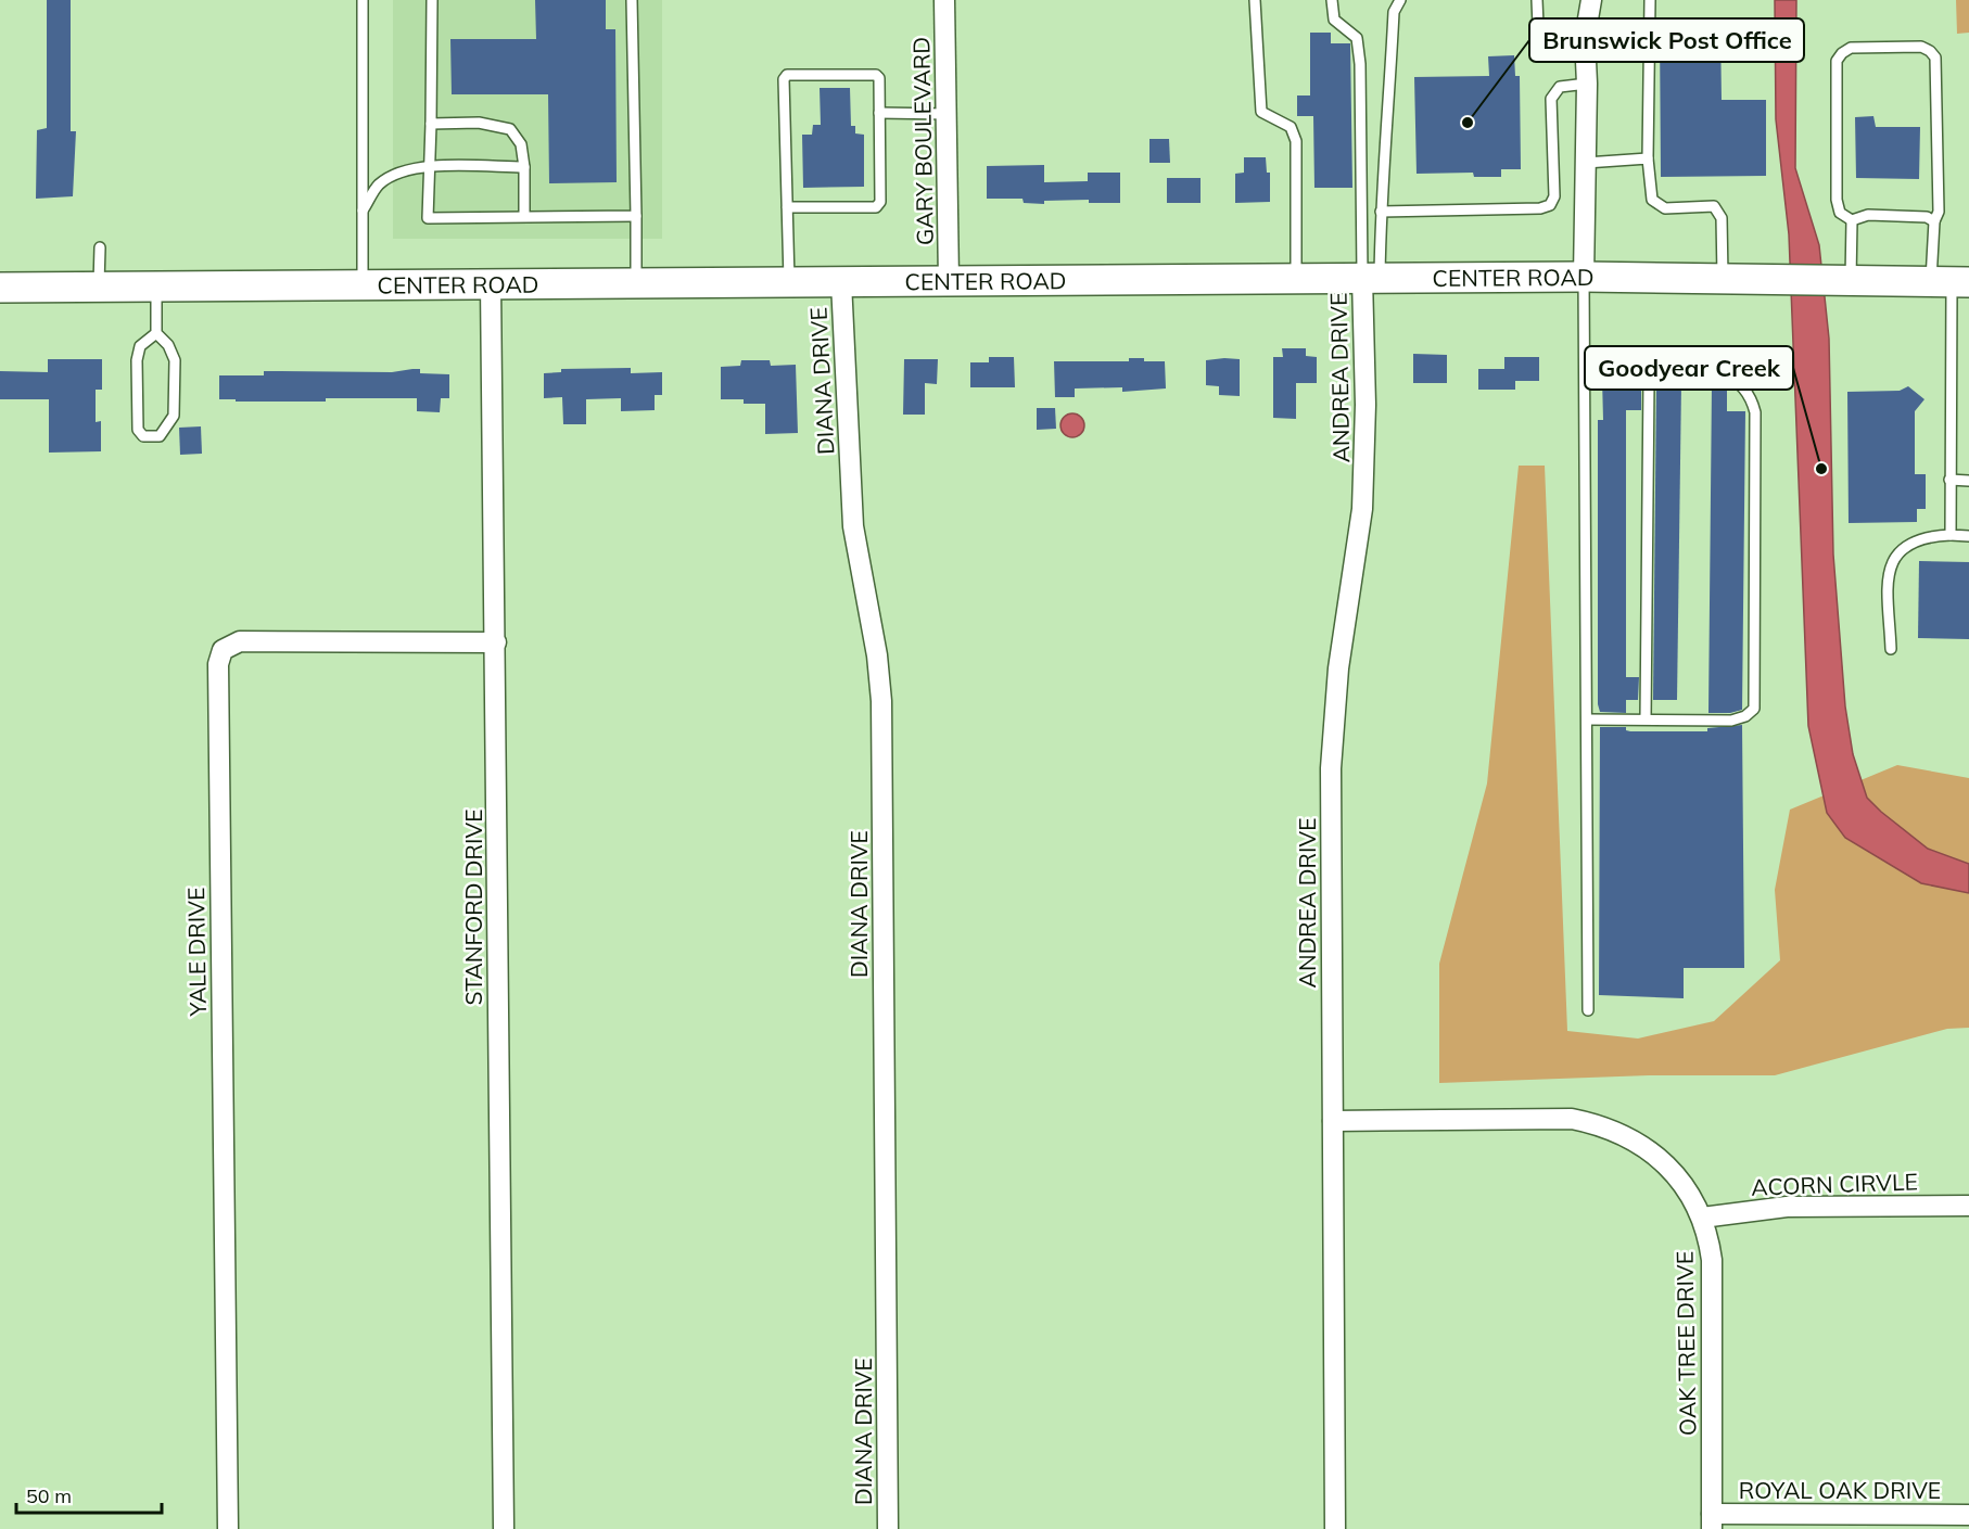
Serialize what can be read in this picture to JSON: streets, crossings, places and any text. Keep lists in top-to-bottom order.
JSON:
{
  "streets": {
    "main road": ["CENTER ROAD"],
    "street": [
      "GARY BOULEVARD",
      "ANDREA DRIVE",
      "DIANA DRIVE",
      "STANFORD DRIVE",
      "YALE DRIVE",
      "ACORN CIRVLE",
      "OAK TREE DRIVE",
      "ROYAL OAK DRIVE"
    ]
  },
  "crossings": [
    ["GARY BOULEVARD", "CENTER ROAD"],
    ["CENTER ROAD", "ANDREA DRIVE"],
    ["CENTER ROAD", "DIANA DRIVE"],
    ["CENTER ROAD", "STANFORD DRIVE"],
    ["ANDREA DRIVE", "OAK TREE DRIVE"],
    ["STANFORD DRIVE", "YALE DRIVE"],
    ["ACORN CIRVLE", "OAK TREE DRIVE"],
    ["OAK TREE DRIVE", "ROYAL OAK DRIVE"]
  ],
  "places": ["Brunswick Post Office", "Goodyear Creek"],
  "scale_bar": "50 m"
}
